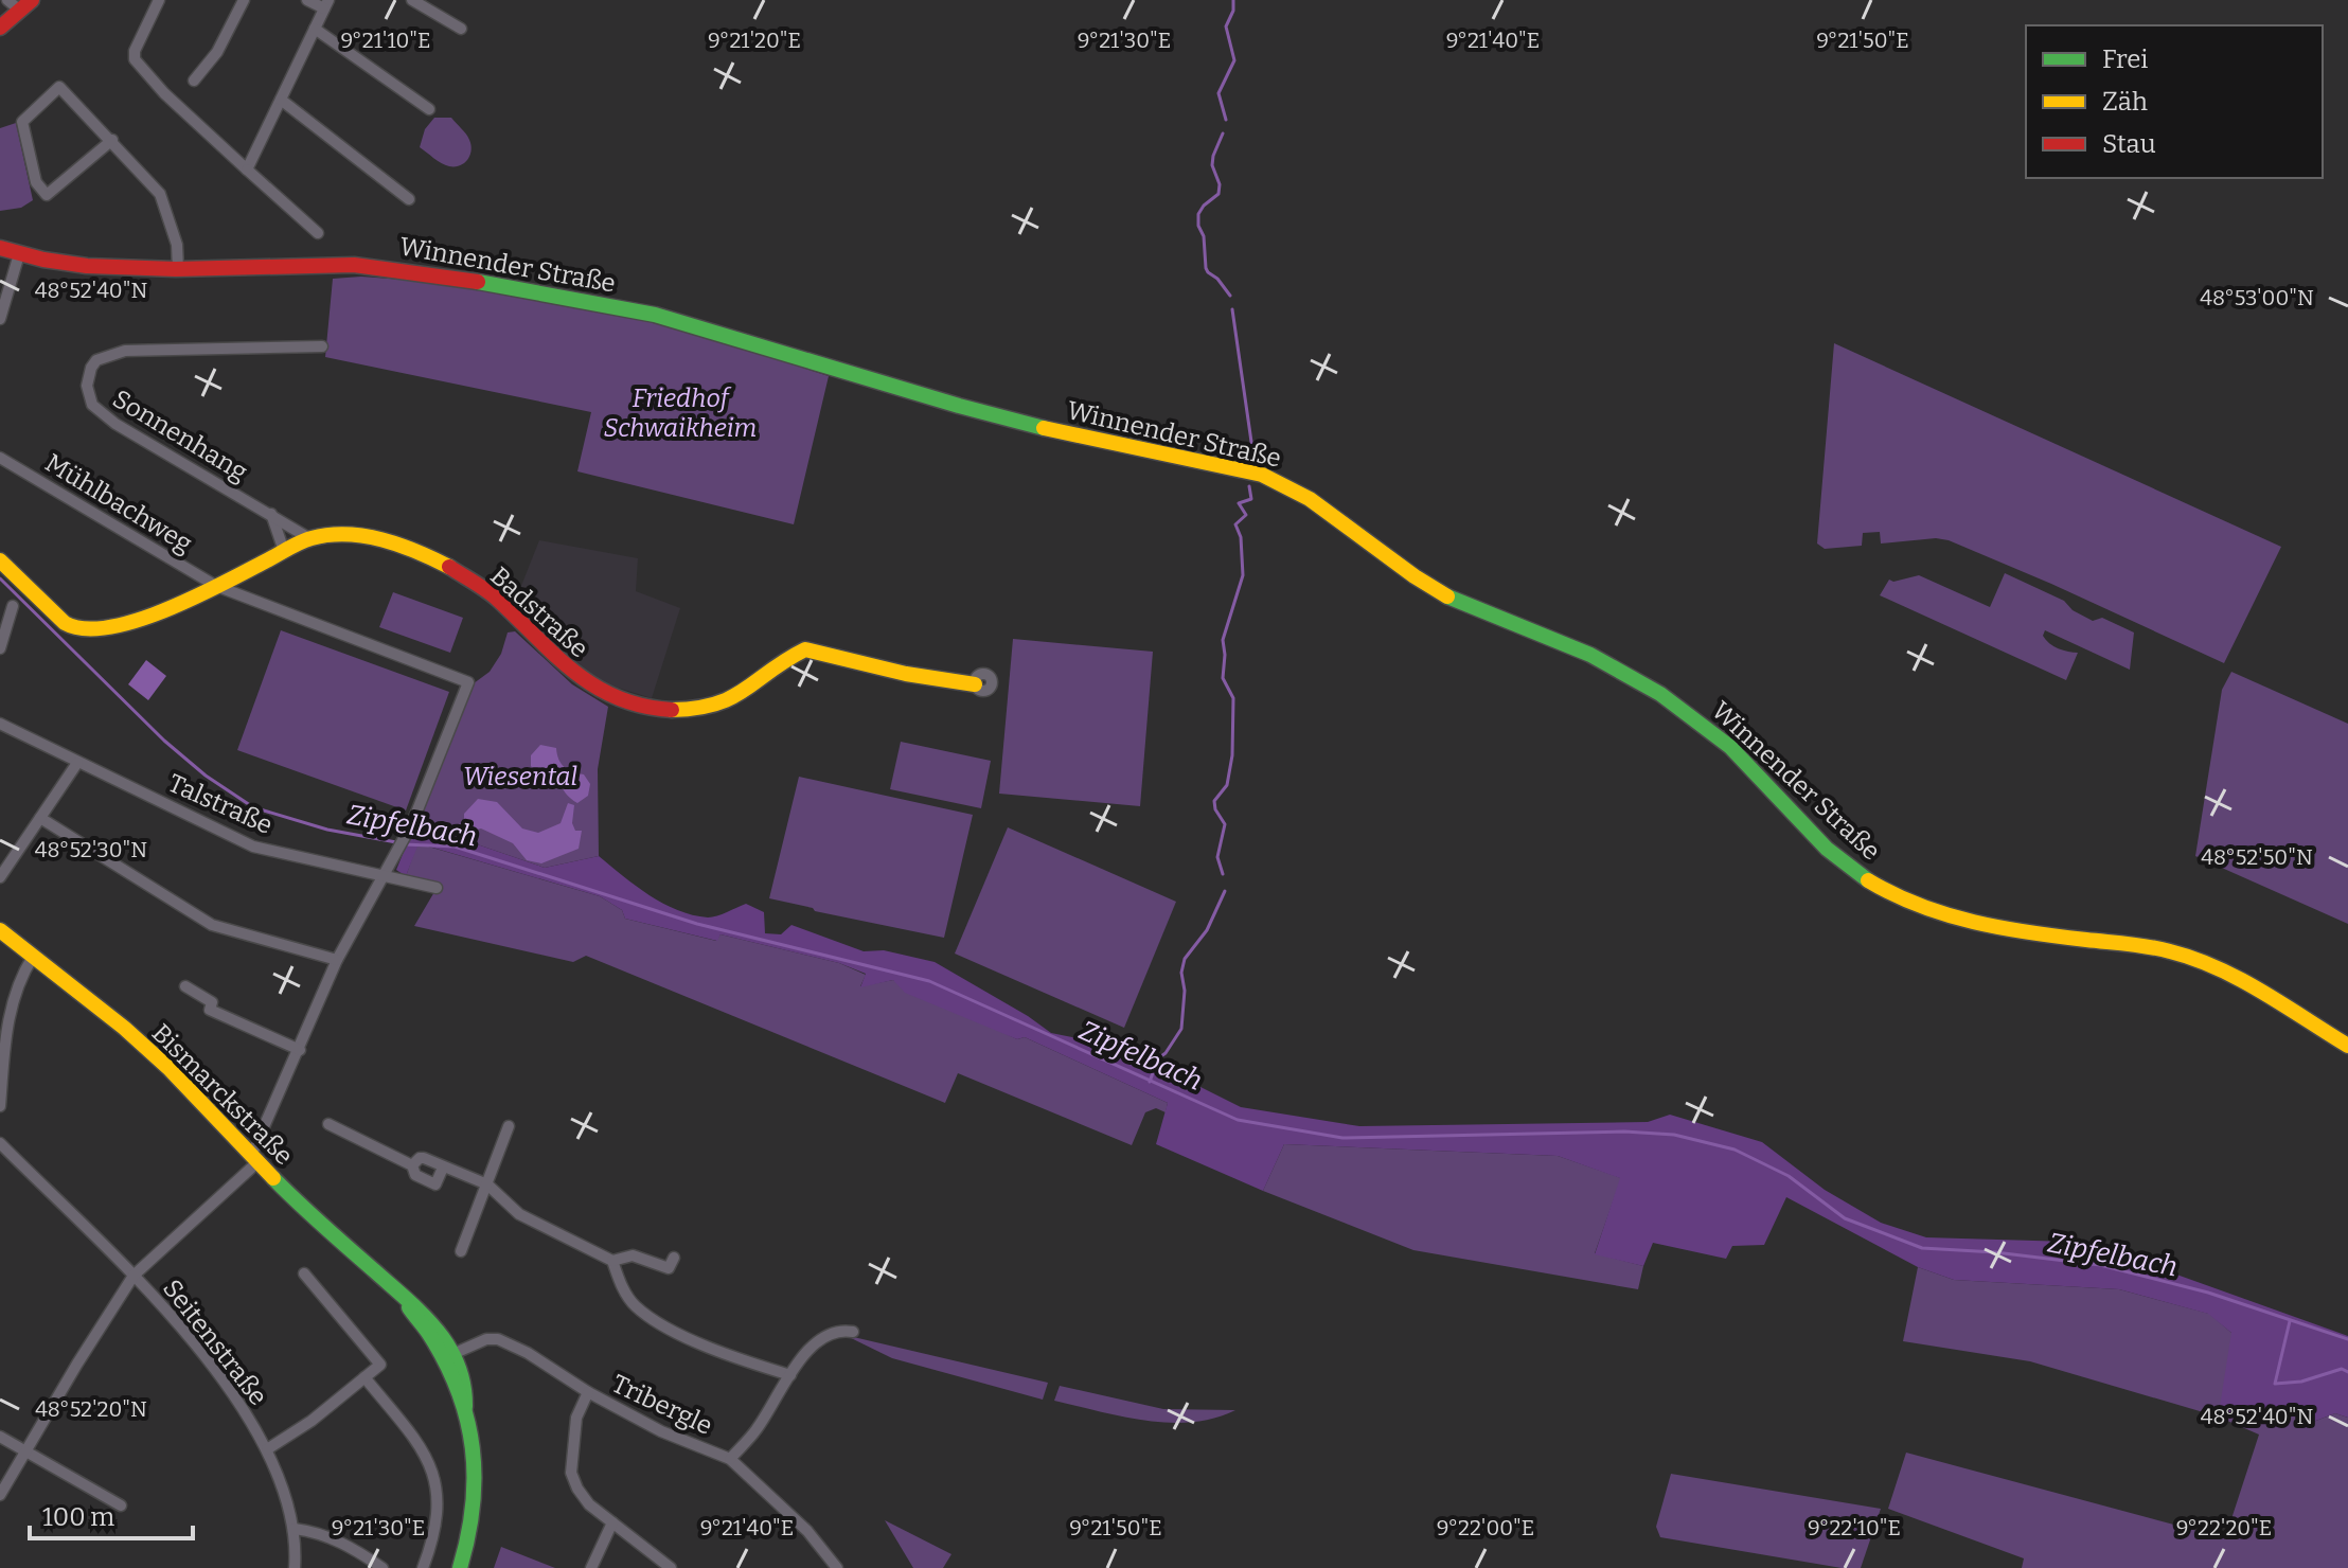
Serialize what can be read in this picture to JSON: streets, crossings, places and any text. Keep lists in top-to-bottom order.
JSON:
{
  "streets": {
    "main road": ["Winnender Straße", "Badstraße", "Bismarckstraße"],
    "street": [
      "Sonnenhang",
      "Mühlbachweg",
      "Talstraße",
      "Seitenstraße",
      "Tribergle"
    ]
  },
  "crossings": [
    ["Sonnenhang", "Badstraße"],
    ["Mühlbachweg", "Badstraße"],
    ["Mühlbachweg", "Talstraße"],
    ["Bismarckstraße", "Tribergle"]
  ],
  "water": ["Zipfelbach"],
  "parks": ["Friedhof Schwaikheim", "Wiesental"],
  "legend": ["Frei", "Zäh", "Stau"],
  "scale_bar": "100 m",
  "coordinates": [
    "9°21'10\"E",
    "9°21'20\"E",
    "9°21'30\"E",
    "9°21'40\"E",
    "9°21'50\"E",
    "48°52'40\"N",
    "48°53'00\"N",
    "48°52'30\"N",
    "48°52'50\"N",
    "48°52'20\"N",
    "9°22'00\"E",
    "9°22'10\"E",
    "9°22'20\"E"
  ]
}
